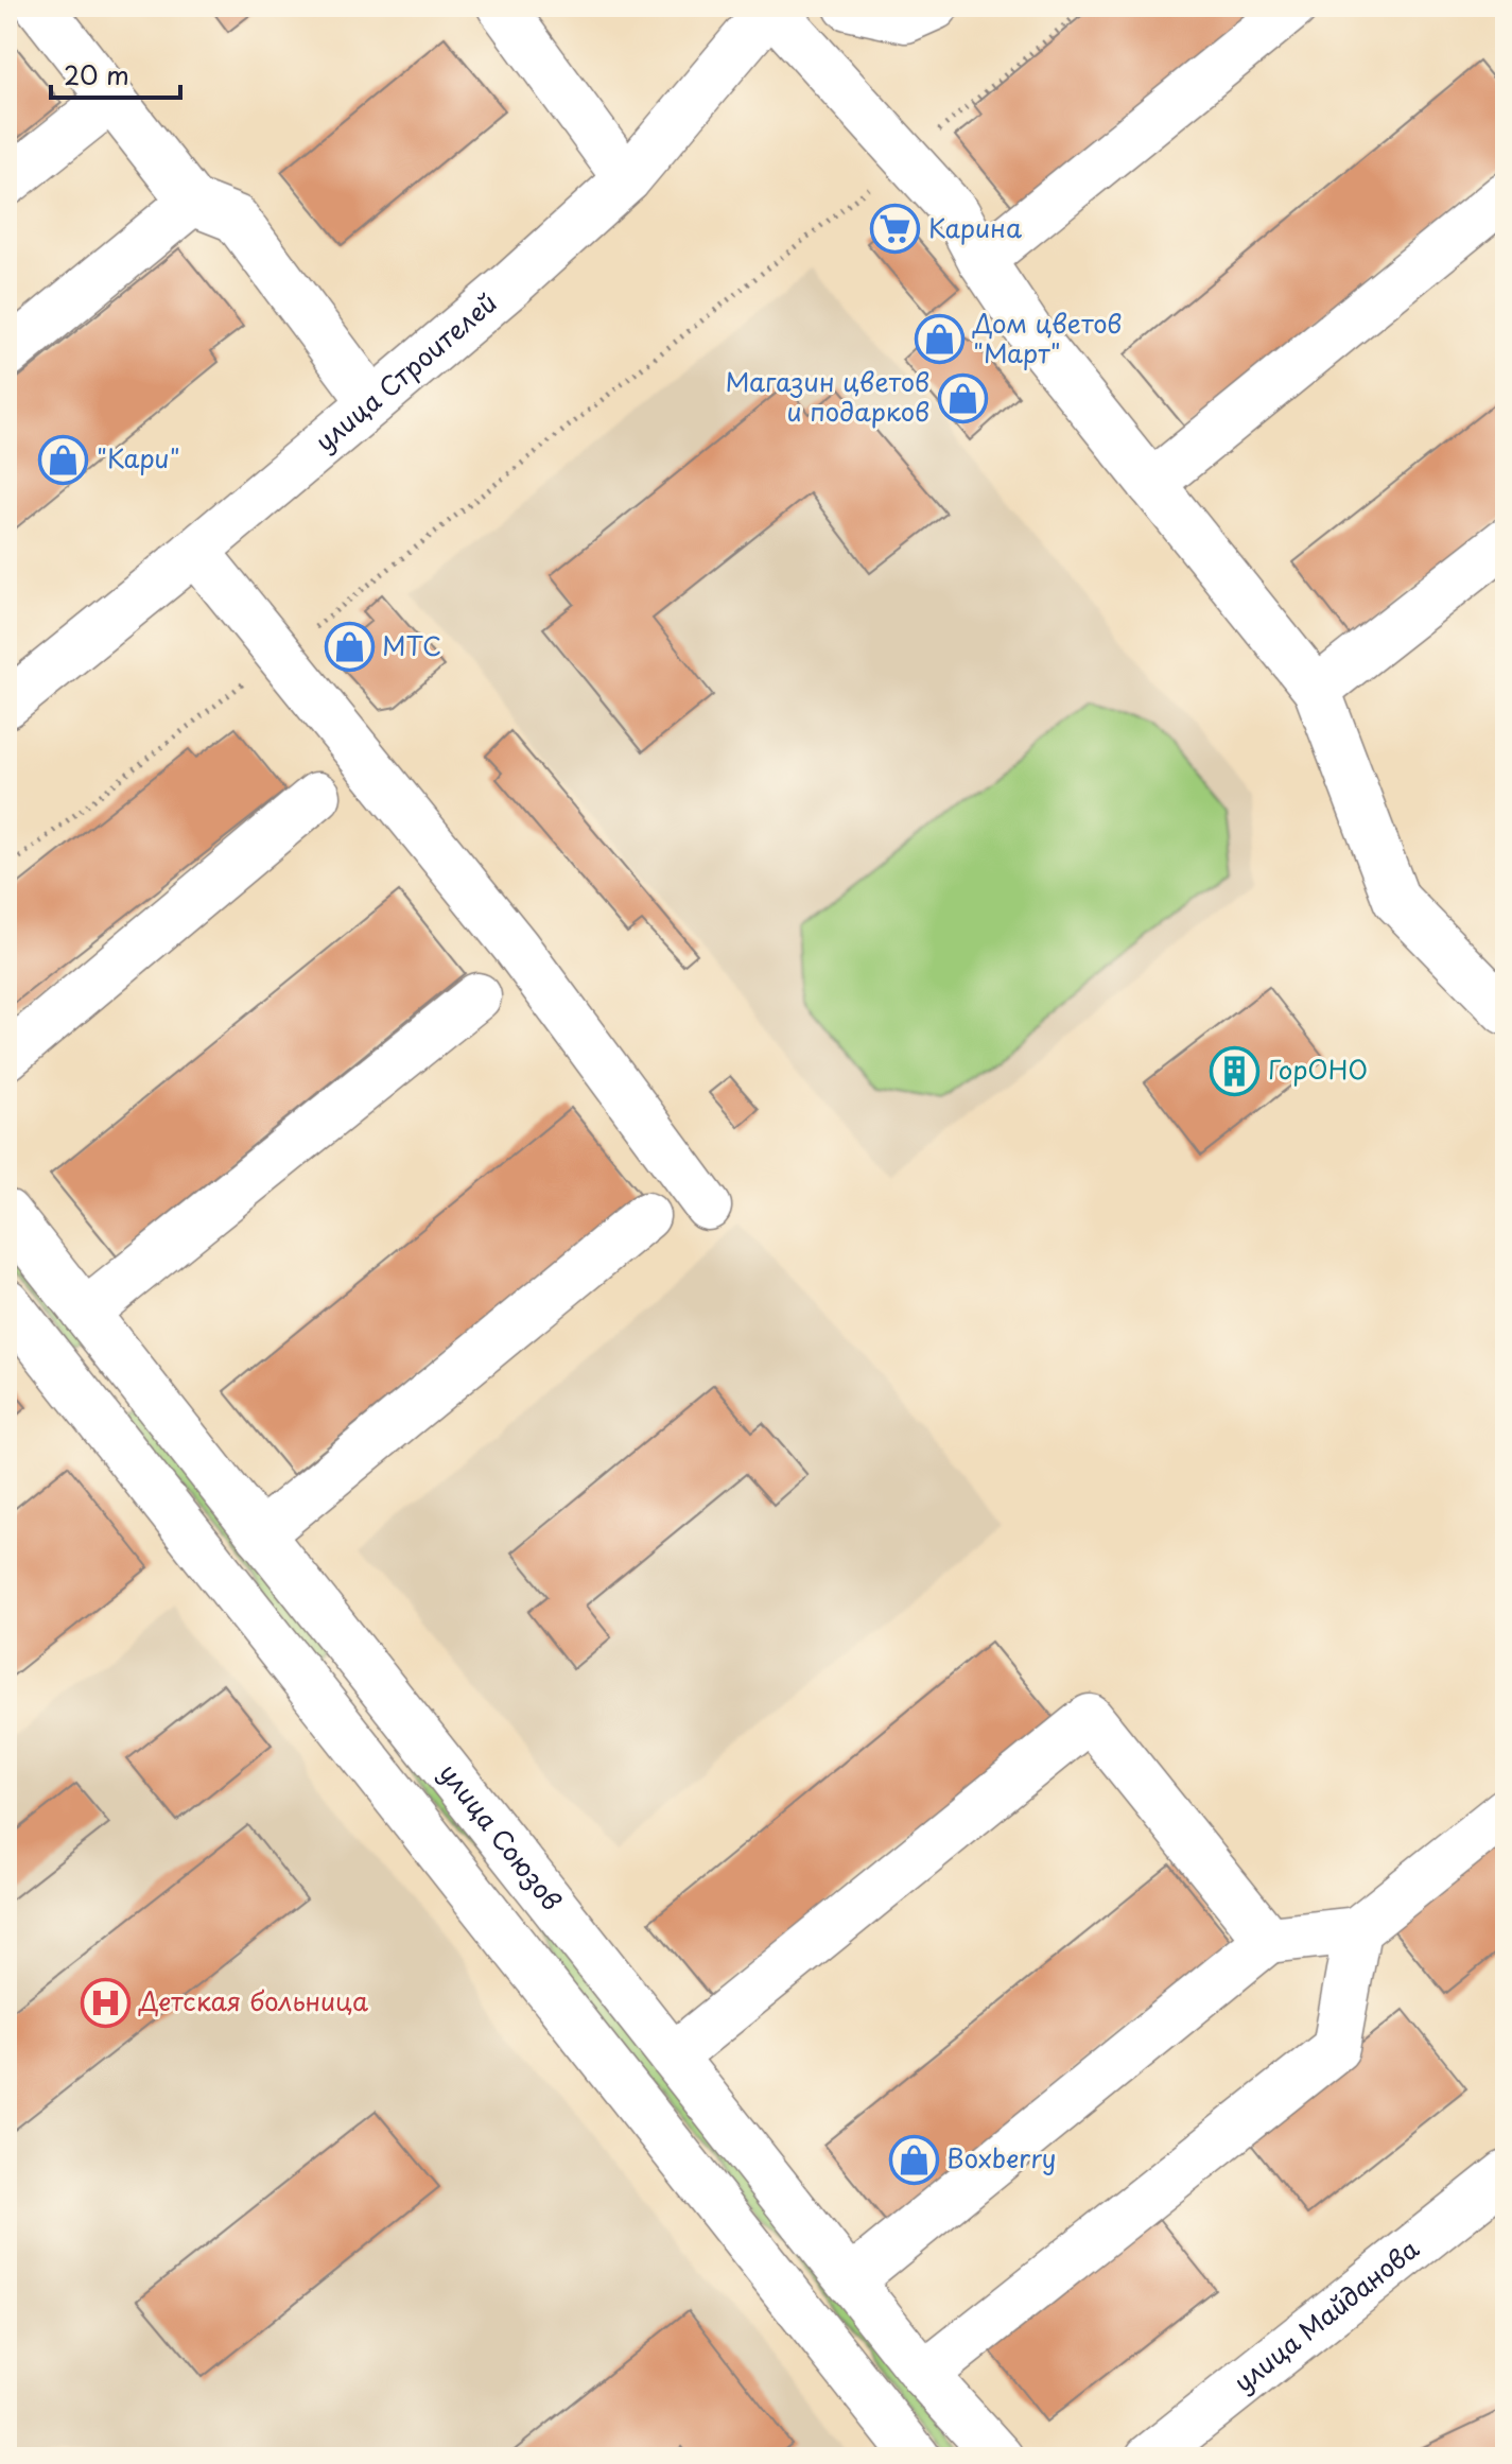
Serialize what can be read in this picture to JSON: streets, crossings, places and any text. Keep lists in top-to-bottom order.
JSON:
{
  "streets": {
    "street": ["улица Строителей", "улица Союзов", "улица Майданова"]
  },
  "places": {
    "supermarket": ["Карина"],
    "shop": [
      "Дом цветов \"Март\"",
      "Магазин цветов и подарков",
      "\"Кари\"",
      "МТС",
      "Boxberry"
    ],
    "building": ["ГорОНО"],
    "hospital": ["Детская больница"]
  },
  "scale_bar": "20 m"
}
